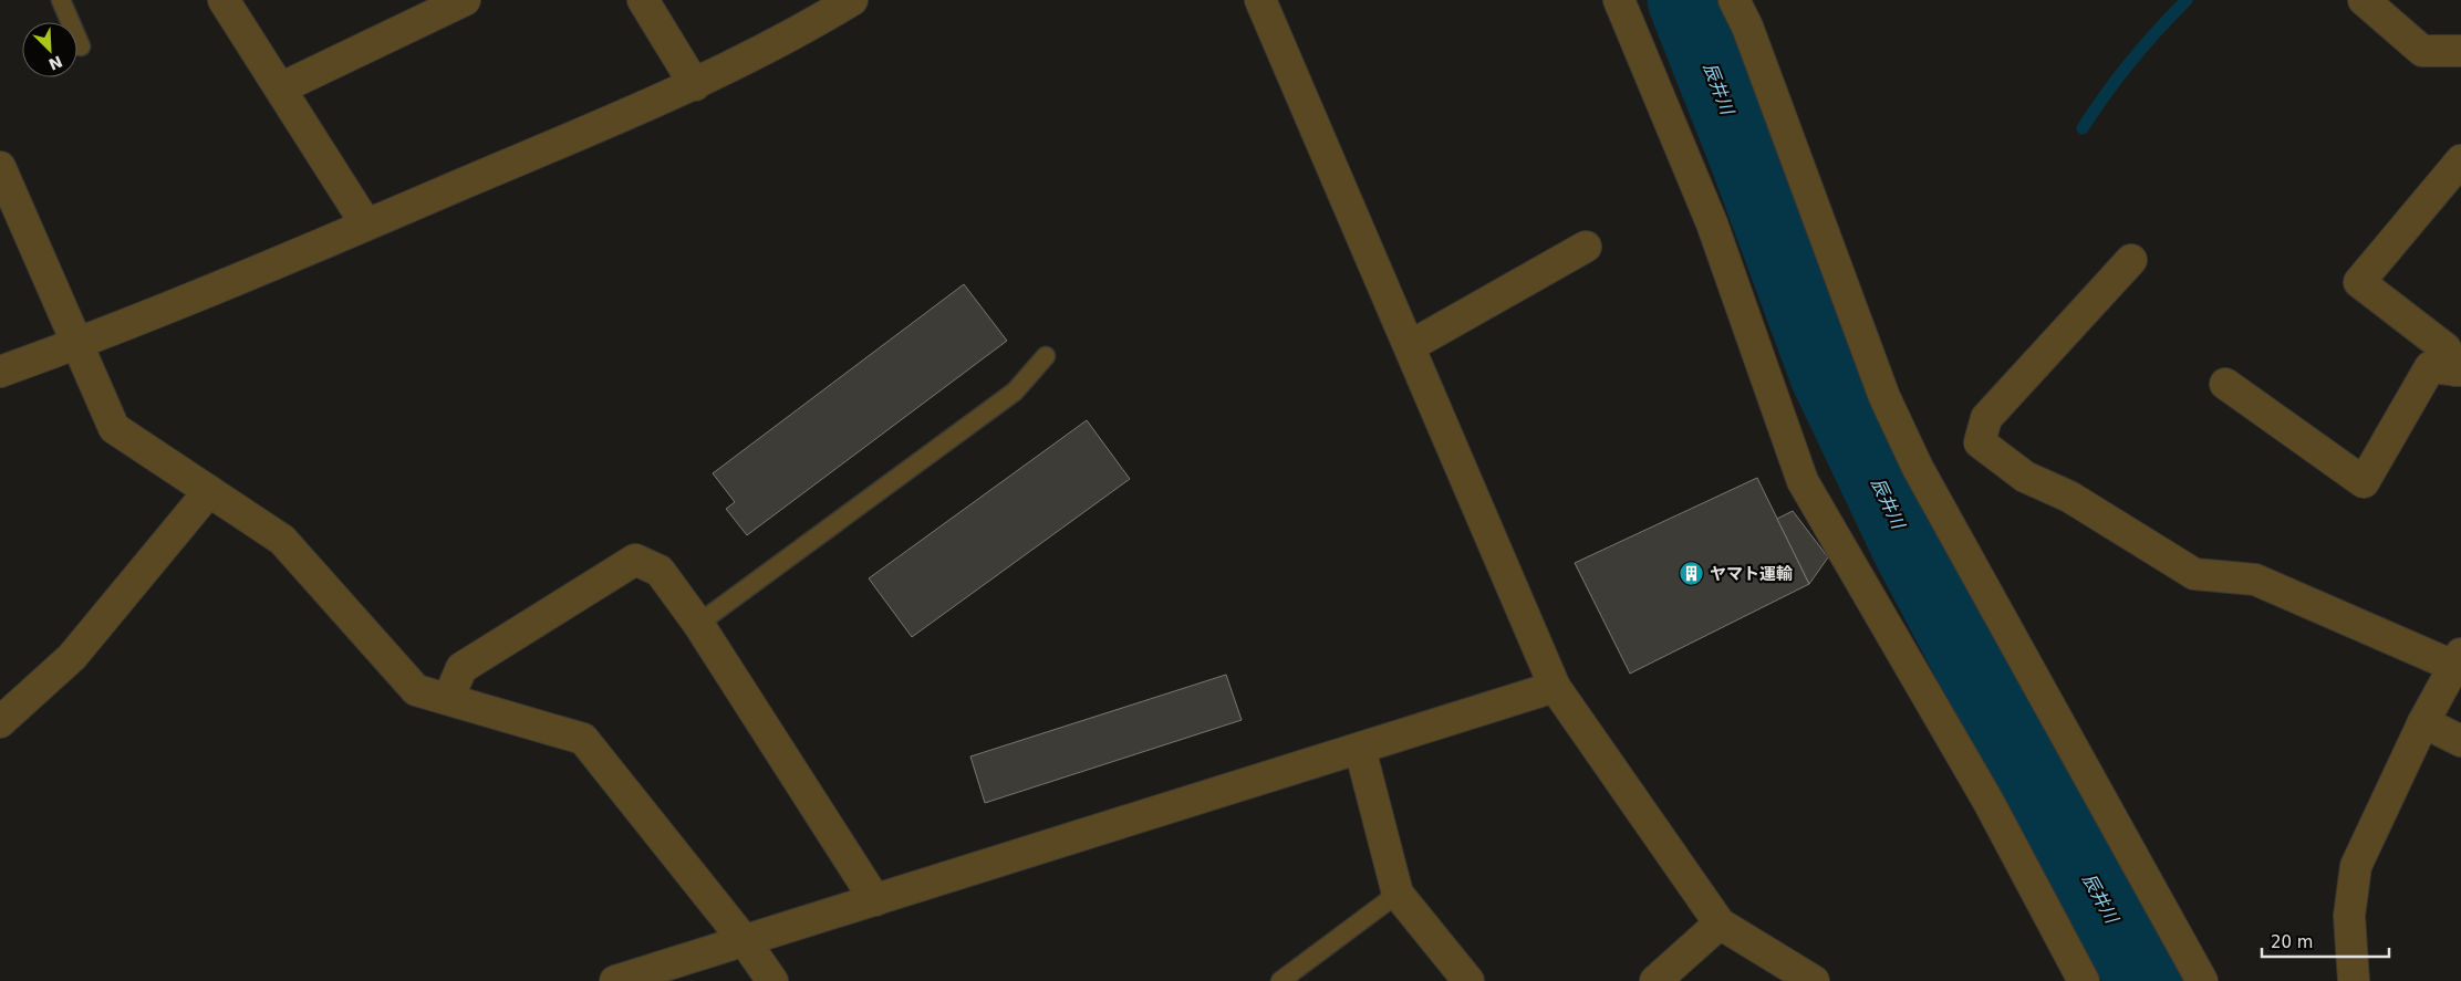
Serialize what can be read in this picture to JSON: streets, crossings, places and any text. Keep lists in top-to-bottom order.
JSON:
{
  "water": ["辰井川"],
  "places": {
    "building": ["ヤマト運輸"]
  },
  "scale_bar": "20 m",
  "north": "bottom right"
}
